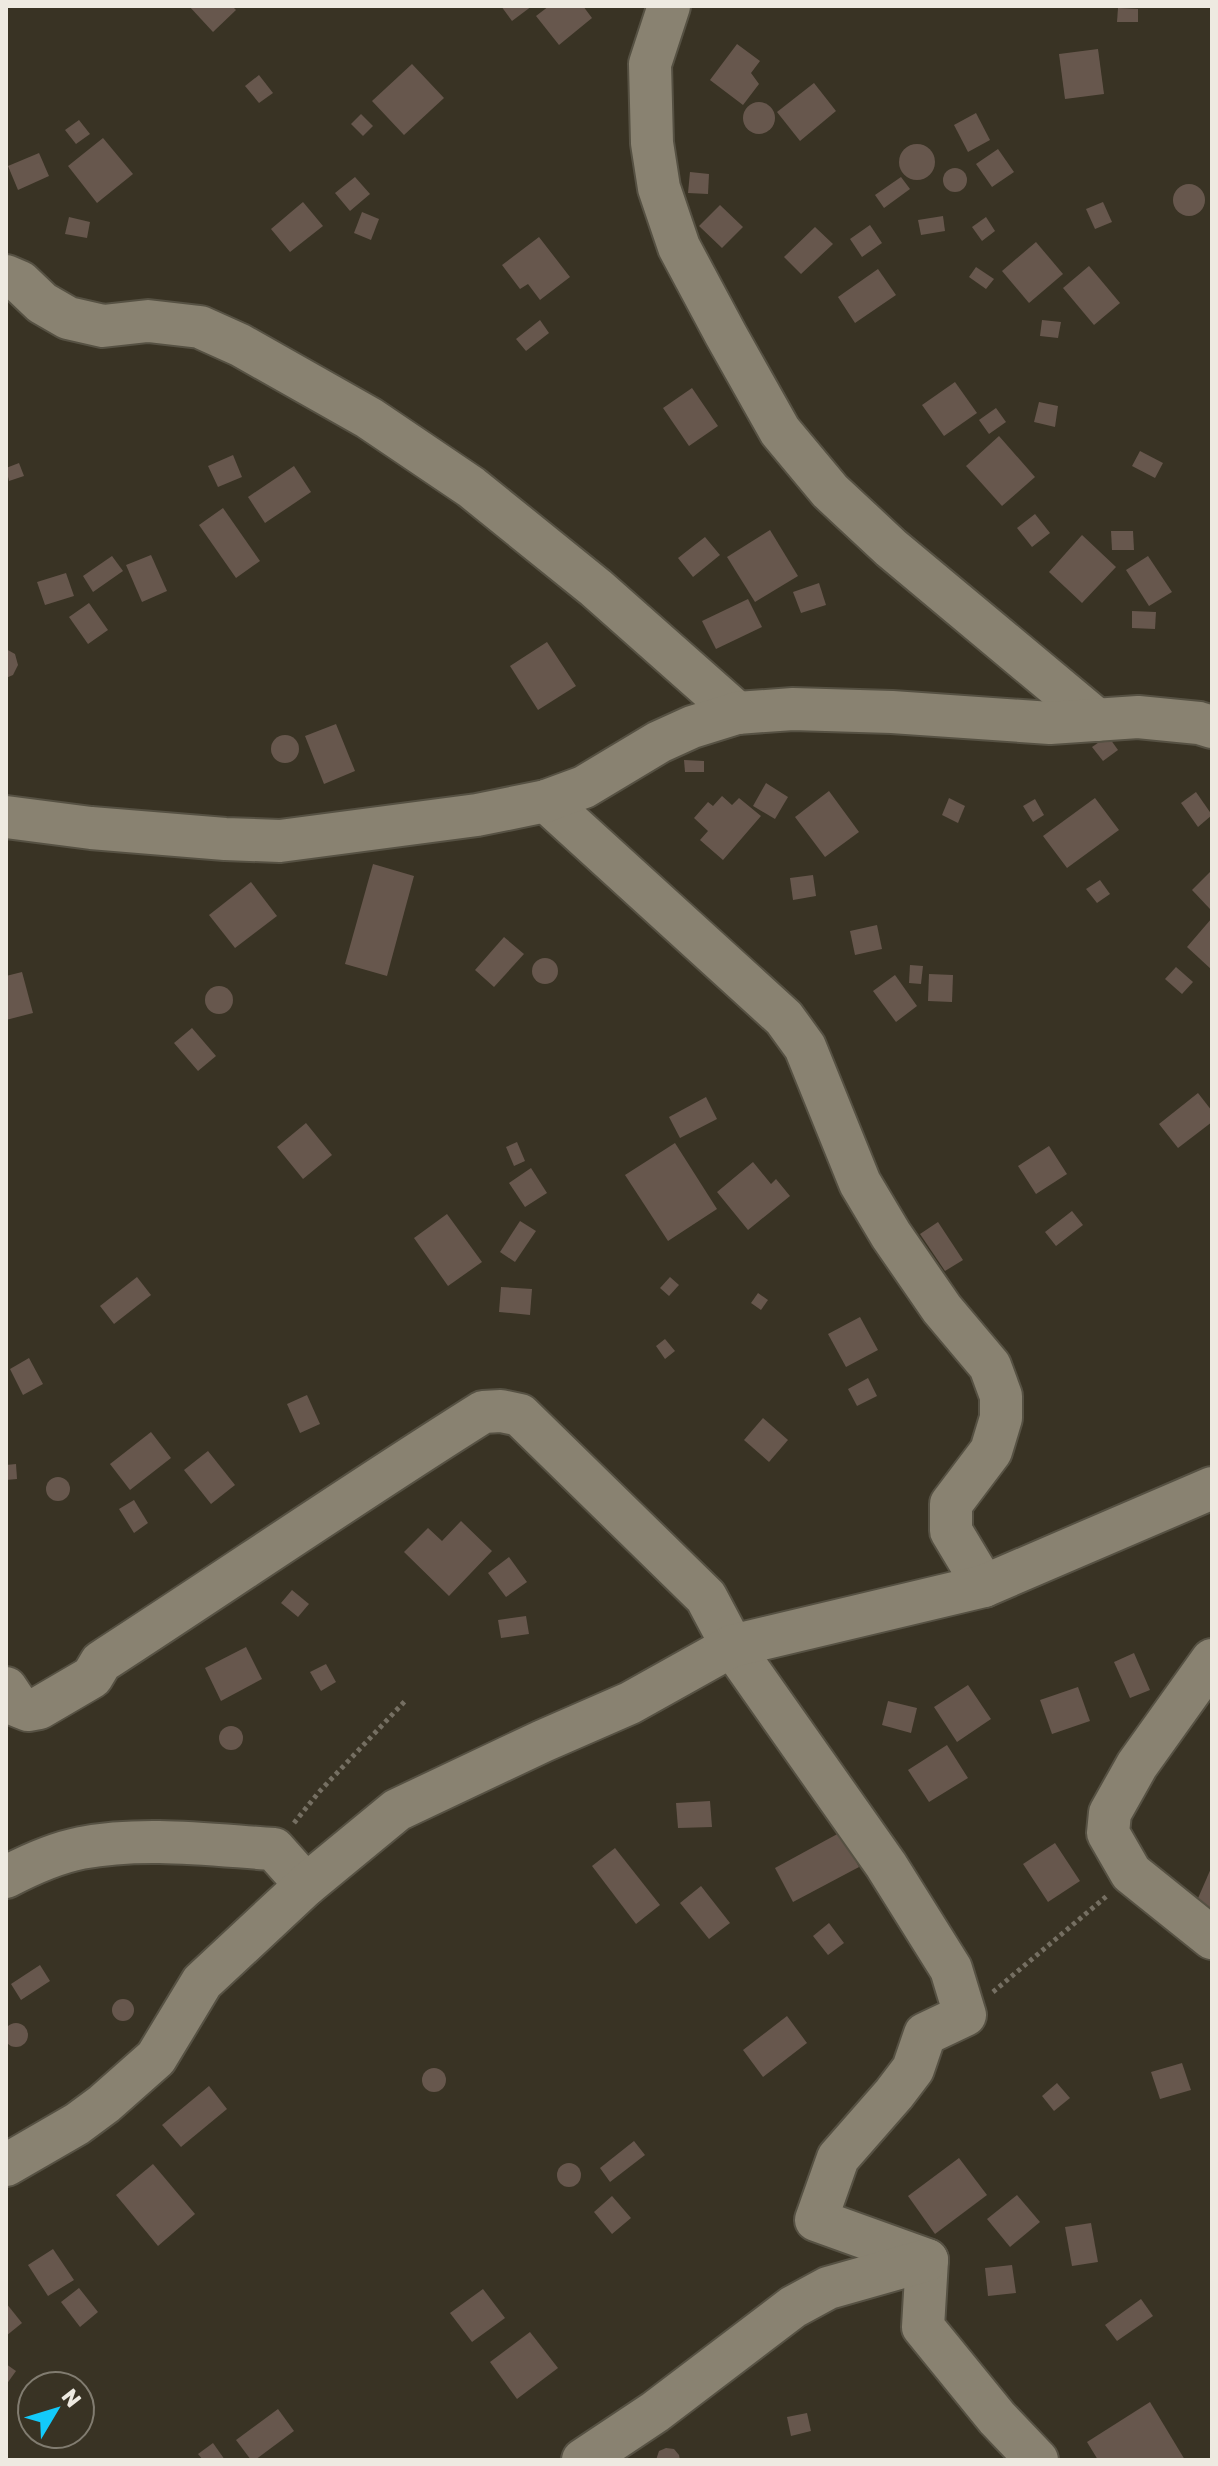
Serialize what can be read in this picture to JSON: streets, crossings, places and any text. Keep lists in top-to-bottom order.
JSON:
{
  "north": "top right"
}
